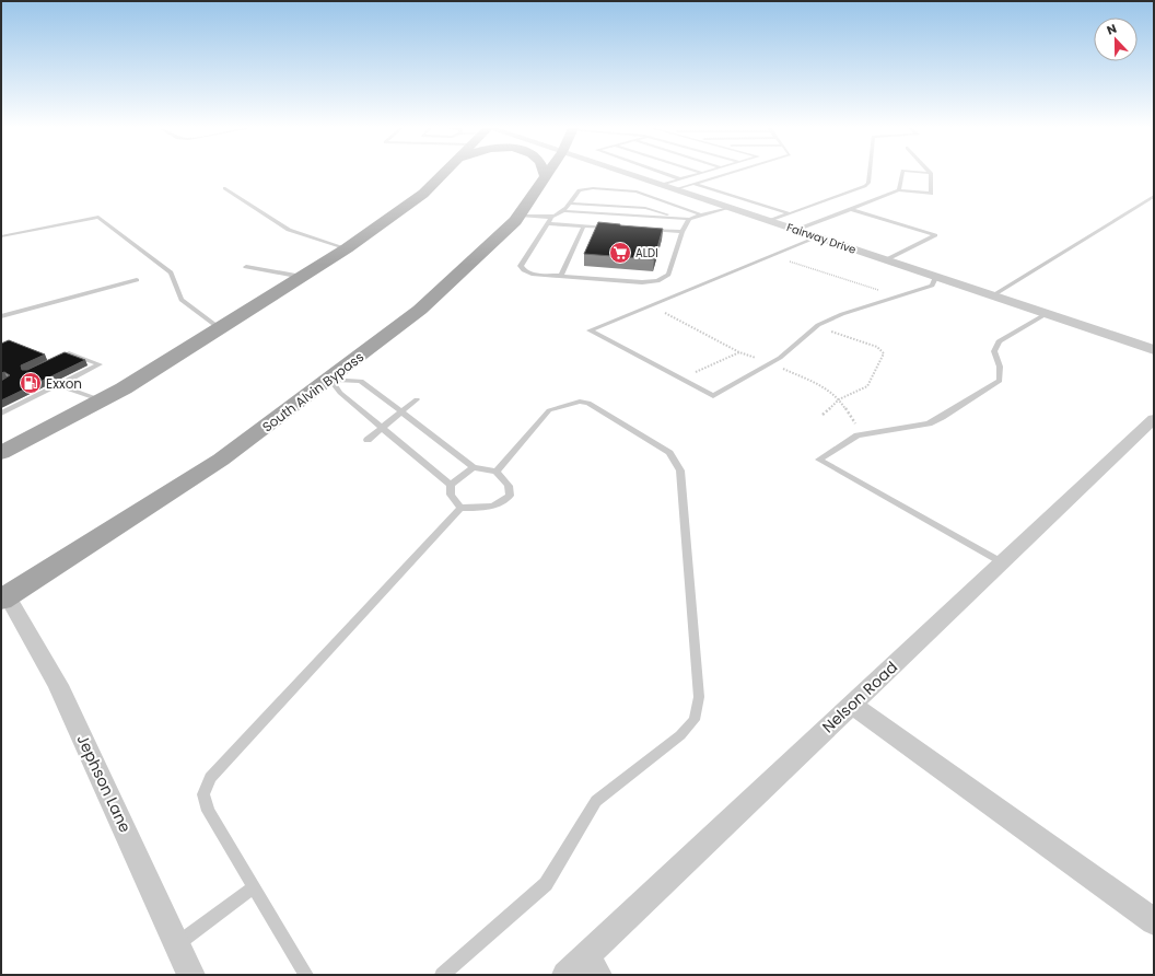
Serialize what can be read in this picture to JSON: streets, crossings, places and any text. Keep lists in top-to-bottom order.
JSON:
{
  "streets": {
    "main road": ["South Alvin Bypass"],
    "street": ["Fairway Drive", "Nelson Road", "Jephson Lane"]
  },
  "crossings": [
    ["South Alvin Bypass", "Jephson Lane"]
  ],
  "places": {
    "supermarket": ["ALDI"],
    "fuel station": ["Exxon"]
  },
  "north": "top"
}
